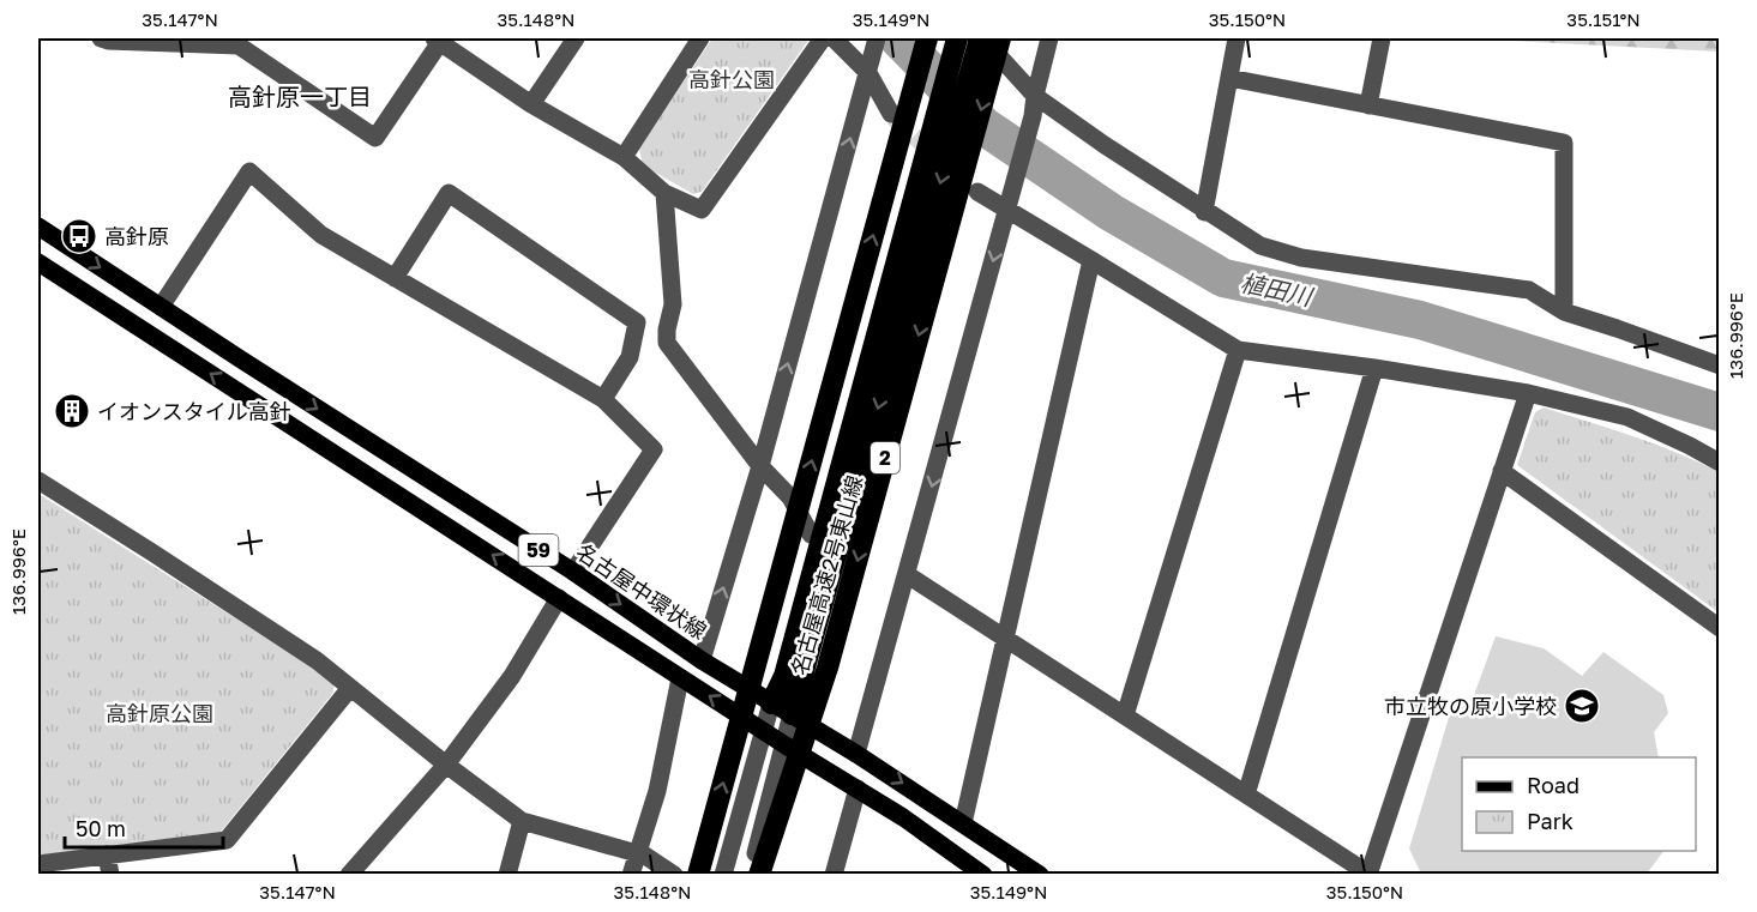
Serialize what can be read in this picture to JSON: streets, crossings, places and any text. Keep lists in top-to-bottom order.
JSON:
{
  "streets": {
    "highway": ["2", "名古屋高速2号東山線"],
    "main road": ["59", "名古屋中環状線"]
  },
  "districts": ["高針原一丁目"],
  "water": ["植田川"],
  "parks": ["高針公園", "高針原公園"],
  "places": {
    "bus stop": ["高針原"],
    "building": ["イオンスタイル高針"],
    "school or university": ["市立牧の原小学校"]
  },
  "legend": ["Road", "Park"],
  "scale_bar": "50 m",
  "coordinates": [
    "35.147°N",
    "35.148°N",
    "35.149°N",
    "35.150°N",
    "35.151°N",
    "136.996°E"
  ]
}
